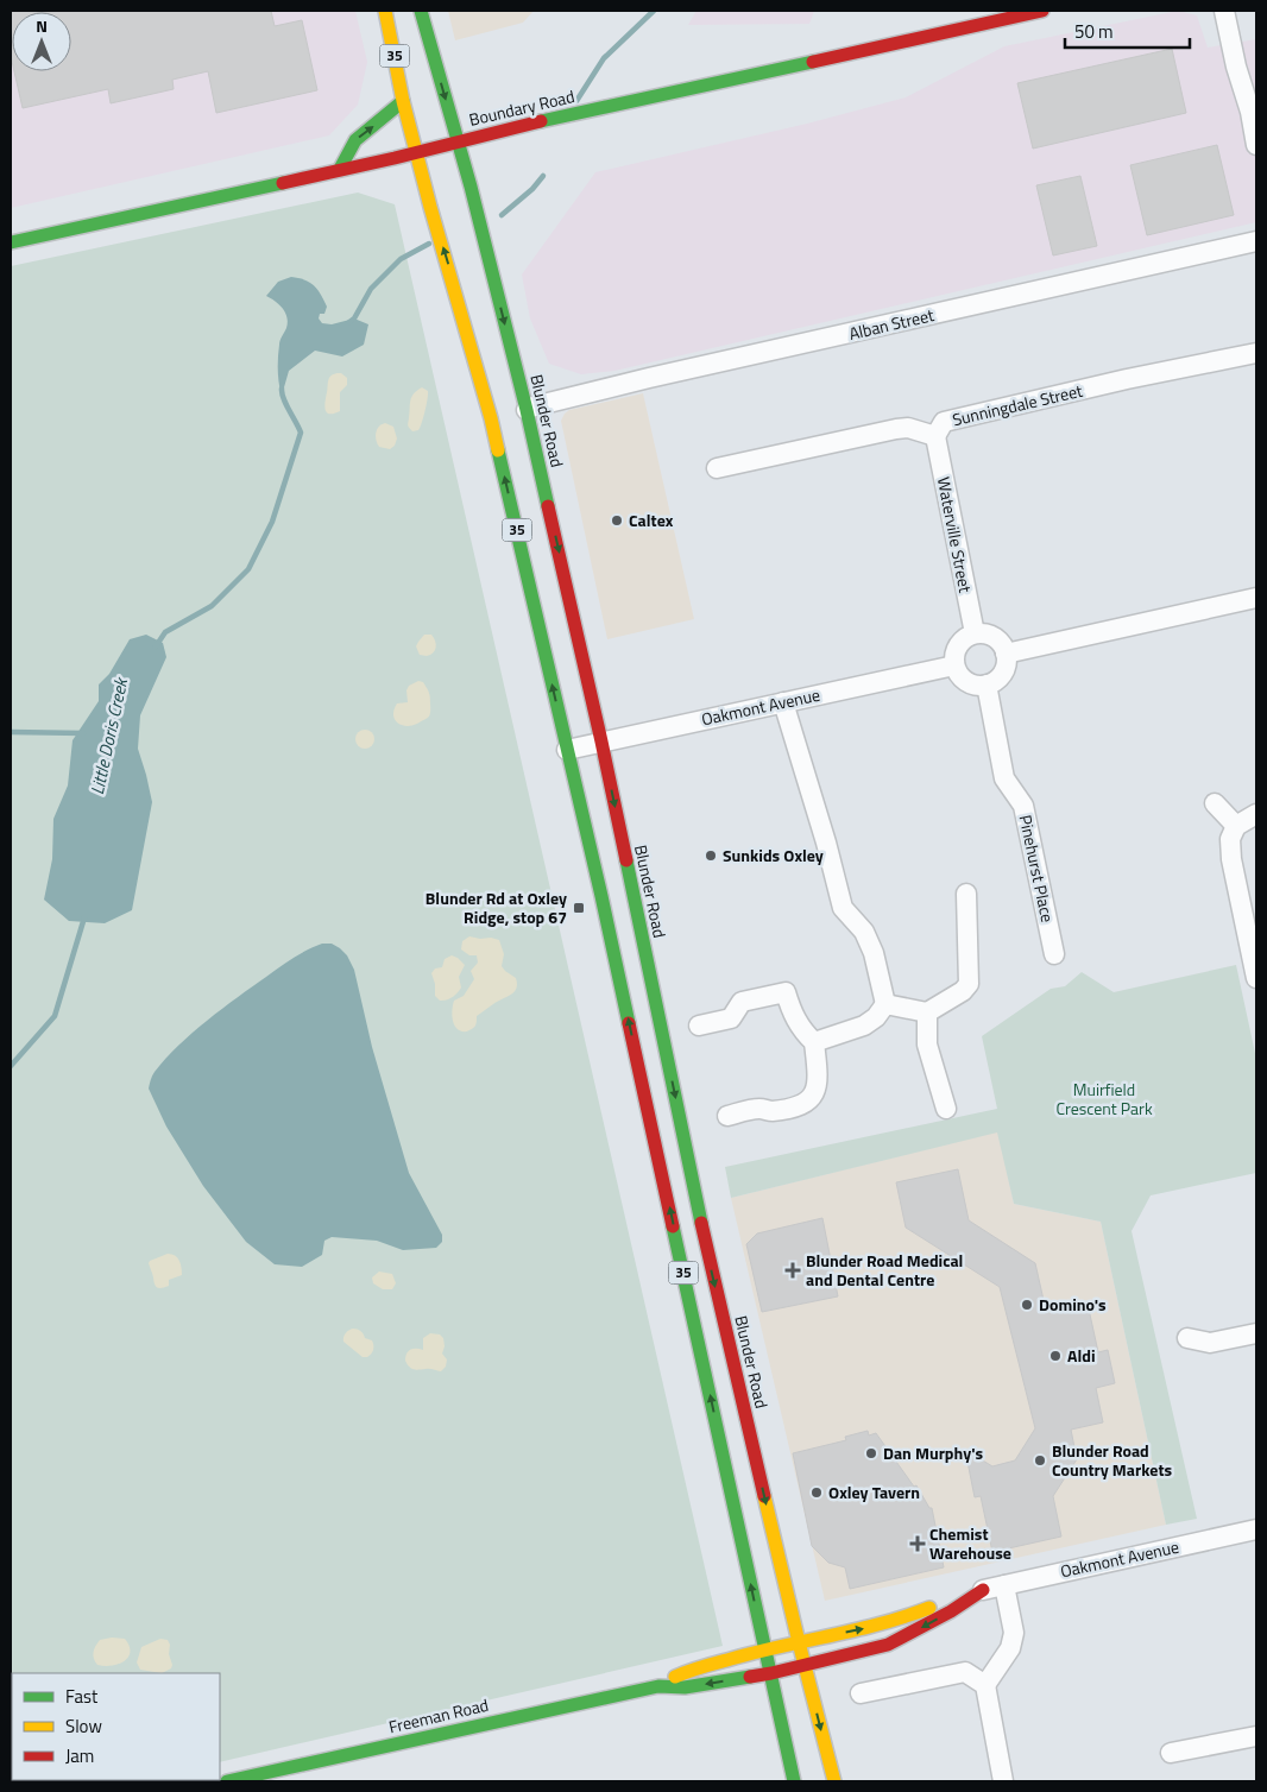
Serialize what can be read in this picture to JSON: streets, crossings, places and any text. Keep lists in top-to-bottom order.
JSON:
{
  "streets": {
    "main road": [
      "35",
      "Boundary Road",
      "Blunder Road",
      "Oakmont Avenue",
      "Freeman Road"
    ],
    "street": [
      "Alban Street",
      "Sunningdale Street",
      "Waterville Street",
      "Pinehurst Place"
    ]
  },
  "crossings": [
    ["35", "Boundary Road"],
    ["35", "Oakmont Avenue"],
    ["35", "Freeman Road"],
    ["Boundary Road", "Blunder Road"],
    ["Alban Street", "Blunder Road"],
    ["Sunningdale Street", "Waterville Street"],
    ["Blunder Road", "Oakmont Avenue"],
    ["Blunder Road", "Freeman Road"],
    ["Waterville Street", "Oakmont Avenue"],
    ["Waterville Street", "Pinehurst Place"],
    ["Oakmont Avenue", "Pinehurst Place"],
    ["Oakmont Avenue", "Freeman Road"]
  ],
  "water": ["Little Doris Creek"],
  "parks": ["Muirfield Crescent Park"],
  "places": {
    "other": [
      "Caltex",
      "Sunkids Oxley",
      "Domino's",
      "Aldi",
      "Dan Murphy's",
      "Blunder Road Country Markets",
      "Oxley Tavern"
    ],
    "transit": ["Blunder Rd at Oxley Ridge, stop 67"],
    "health": ["Blunder Road Medical and Dental Centre", "Chemist Warehouse"]
  },
  "legend": ["Fast", "Slow", "Jam"],
  "scale_bar": "50 m",
  "north": "top"
}
